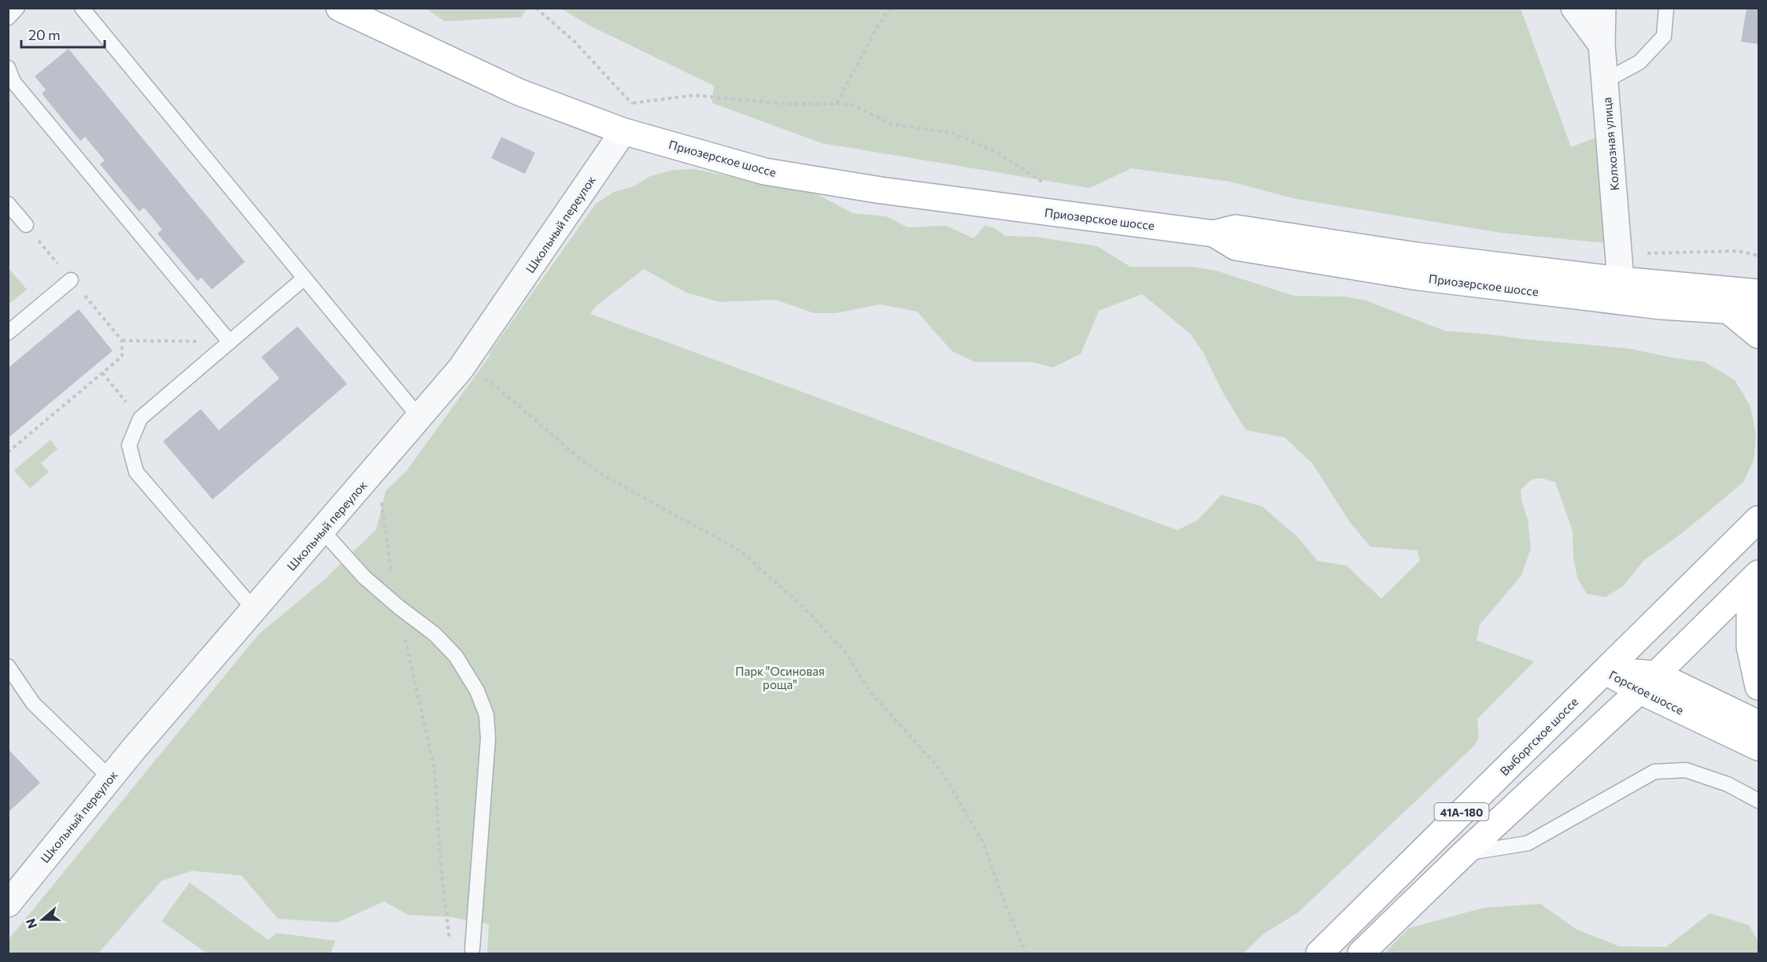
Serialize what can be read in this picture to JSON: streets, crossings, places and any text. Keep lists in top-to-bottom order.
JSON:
{
  "streets": {
    "main road": [
      "Приозерское шоссе",
      "Горское шоссе",
      "Выборгское шоссе",
      "41А-180"
    ],
    "street": ["Колхозная улица", "Школьный переулок"]
  },
  "crossings": [
    ["Колхозная улица", "Приозерское шоссе"],
    ["Приозерское шоссе", "Школьный переулок"],
    ["Горское шоссе", "Выборгское шоссе"],
    ["Горское шоссе", "41А-180"]
  ],
  "parks": ["Парк \"Осиновая роща\""],
  "scale_bar": "20 m",
  "north": "left"
}
